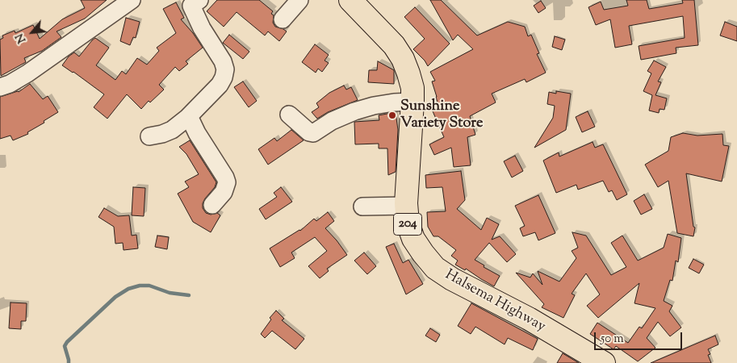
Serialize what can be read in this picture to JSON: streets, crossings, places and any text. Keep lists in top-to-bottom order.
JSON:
{
  "streets": {
    "highway": ["204", "Halsema Highway"]
  },
  "places": ["Sunshine Variety Store"],
  "scale_bar": "50 m",
  "north": "bottom left"
}
